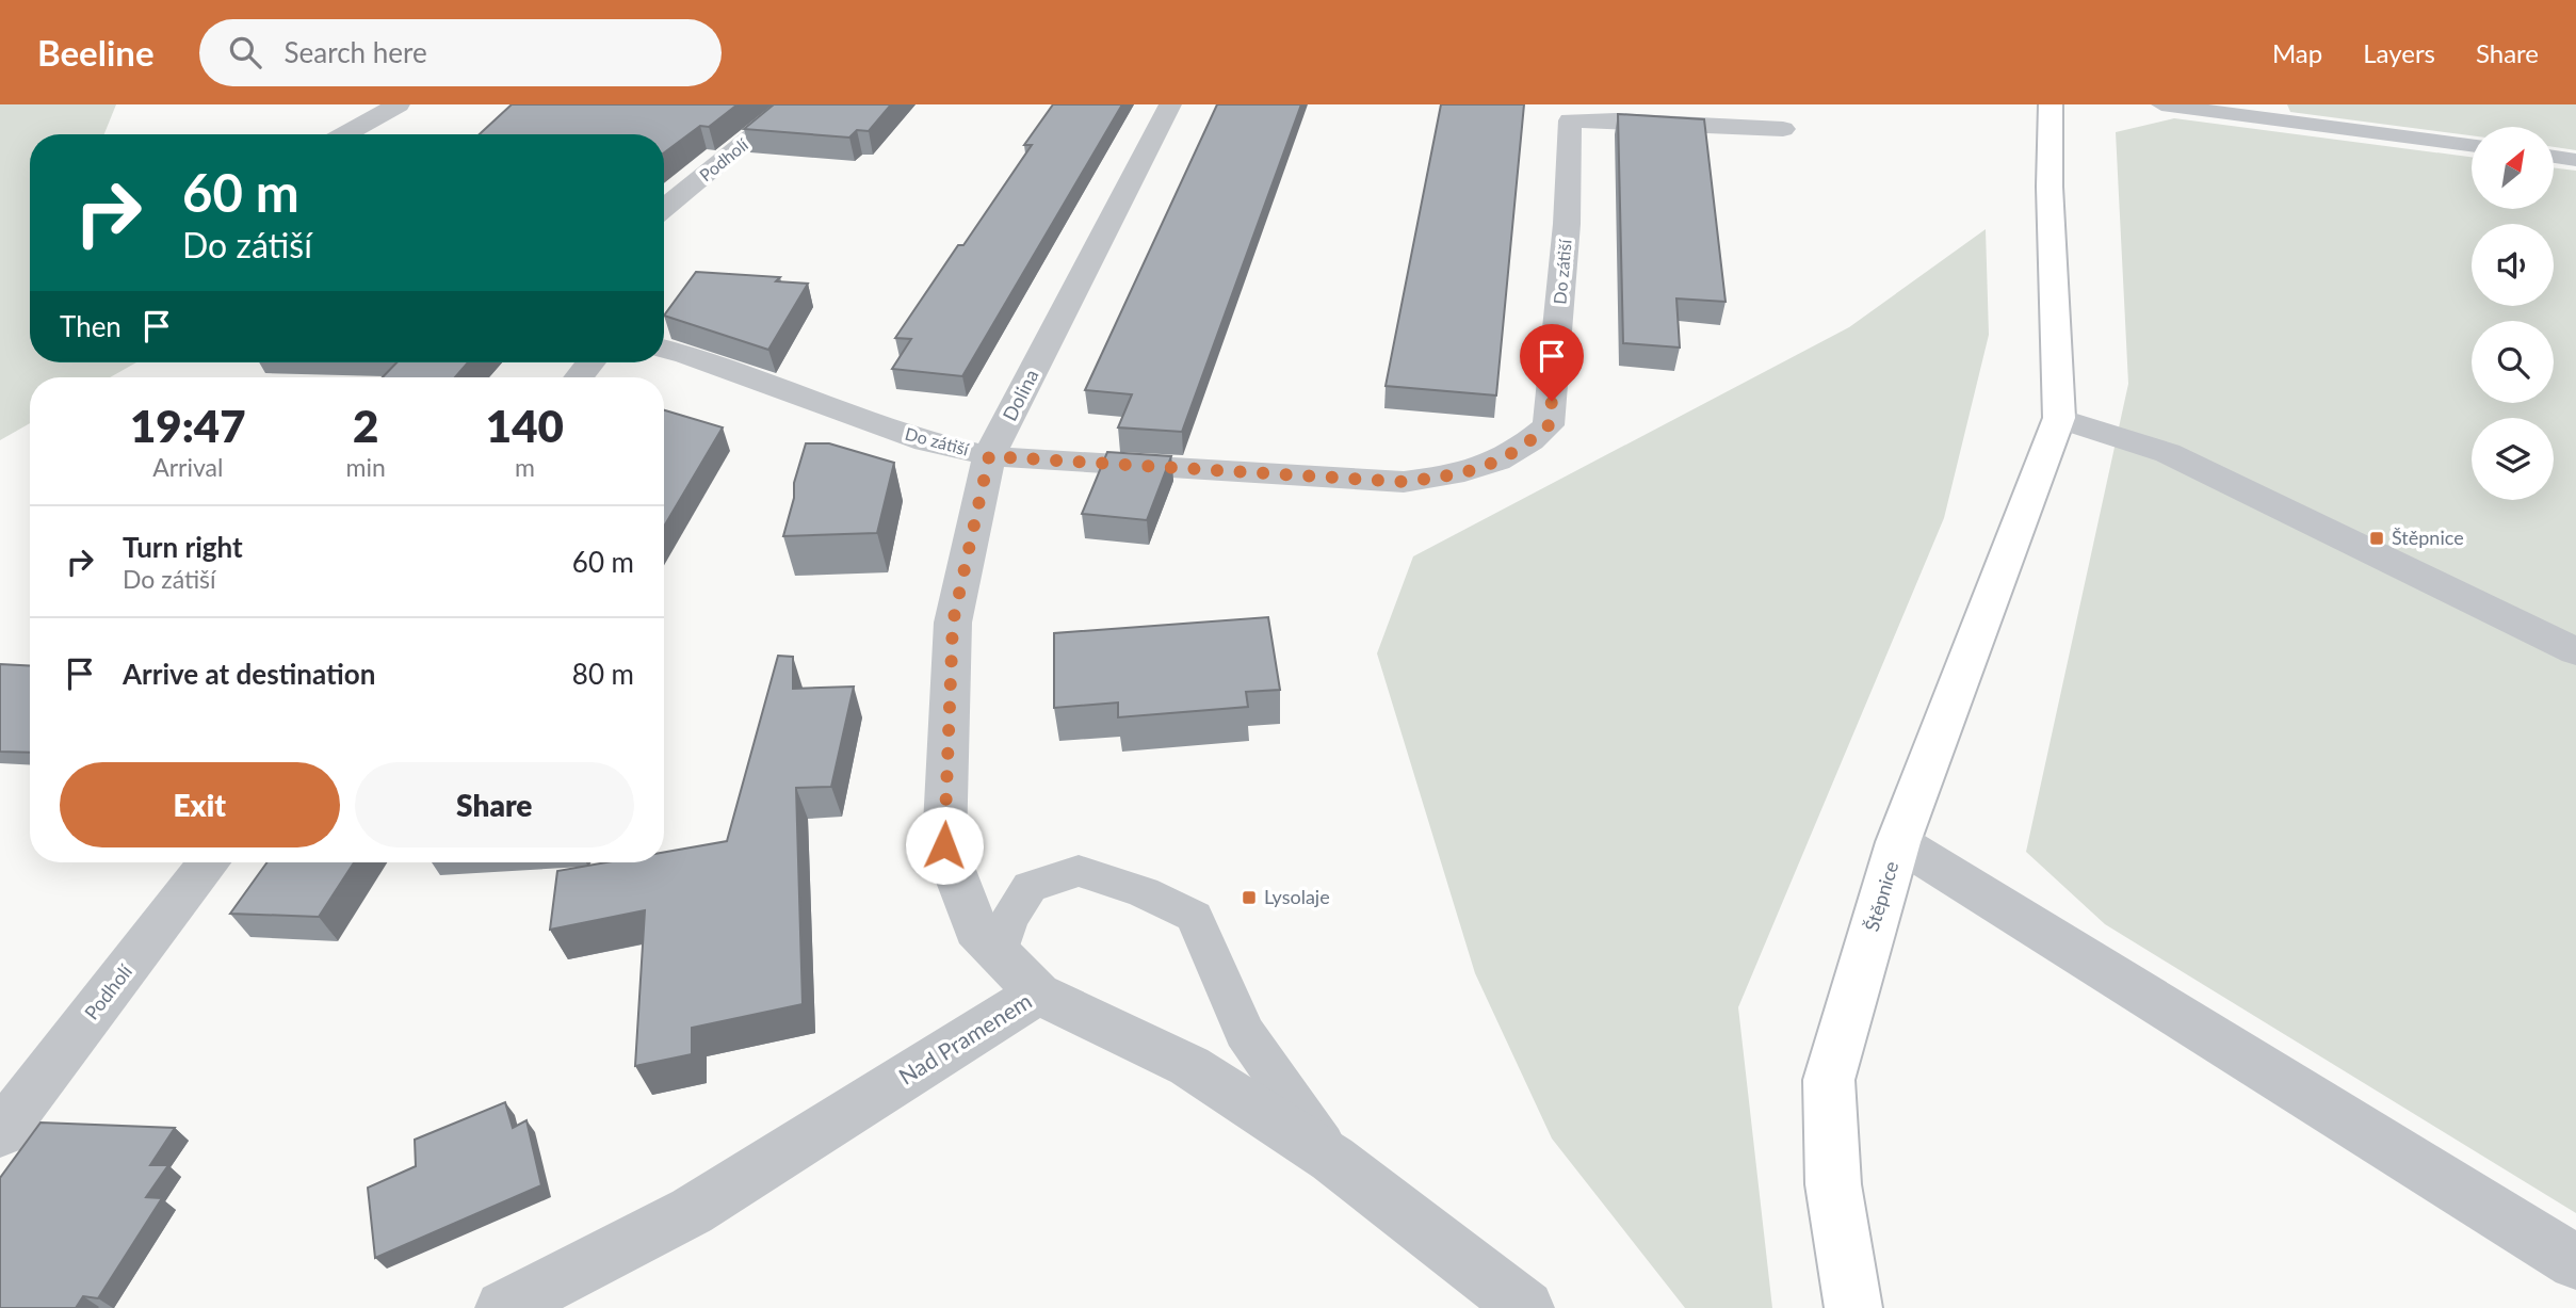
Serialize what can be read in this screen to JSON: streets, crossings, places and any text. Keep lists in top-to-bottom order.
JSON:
{
  "streets": {
    "street": [
      "Podholí",
      "Do zátiší",
      "Dolina",
      "Štěpnice",
      "Nad Pramenem"
    ]
  },
  "crossings": [
    ["Do zátiší", "Dolina"],
    ["Dolina", "Nad Pramenem"]
  ],
  "places": {
    "transit": ["Štěpnice", "Lysolaje"]
  },
  "north": "top right",
  "page": {
    "header": "Beeline",
    "search": "Search here",
    "nav": ["Map", "Layers", "Share"],
    "turn": ["60 m", "Do zátiší"],
    "then": "Then",
    "eta": [
      "19:47",
      "Arrival",
      "2",
      "min",
      "140",
      "m"
    ],
    "list": [
      {
        "name": "Turn right",
        "note": "Do zátiší",
        "value": "60 m"
      },
      {
        "name": "Arrive at destination",
        "value": "80 m"
      }
    ],
    "buttons": ["Exit", "Share"]
  }
}
